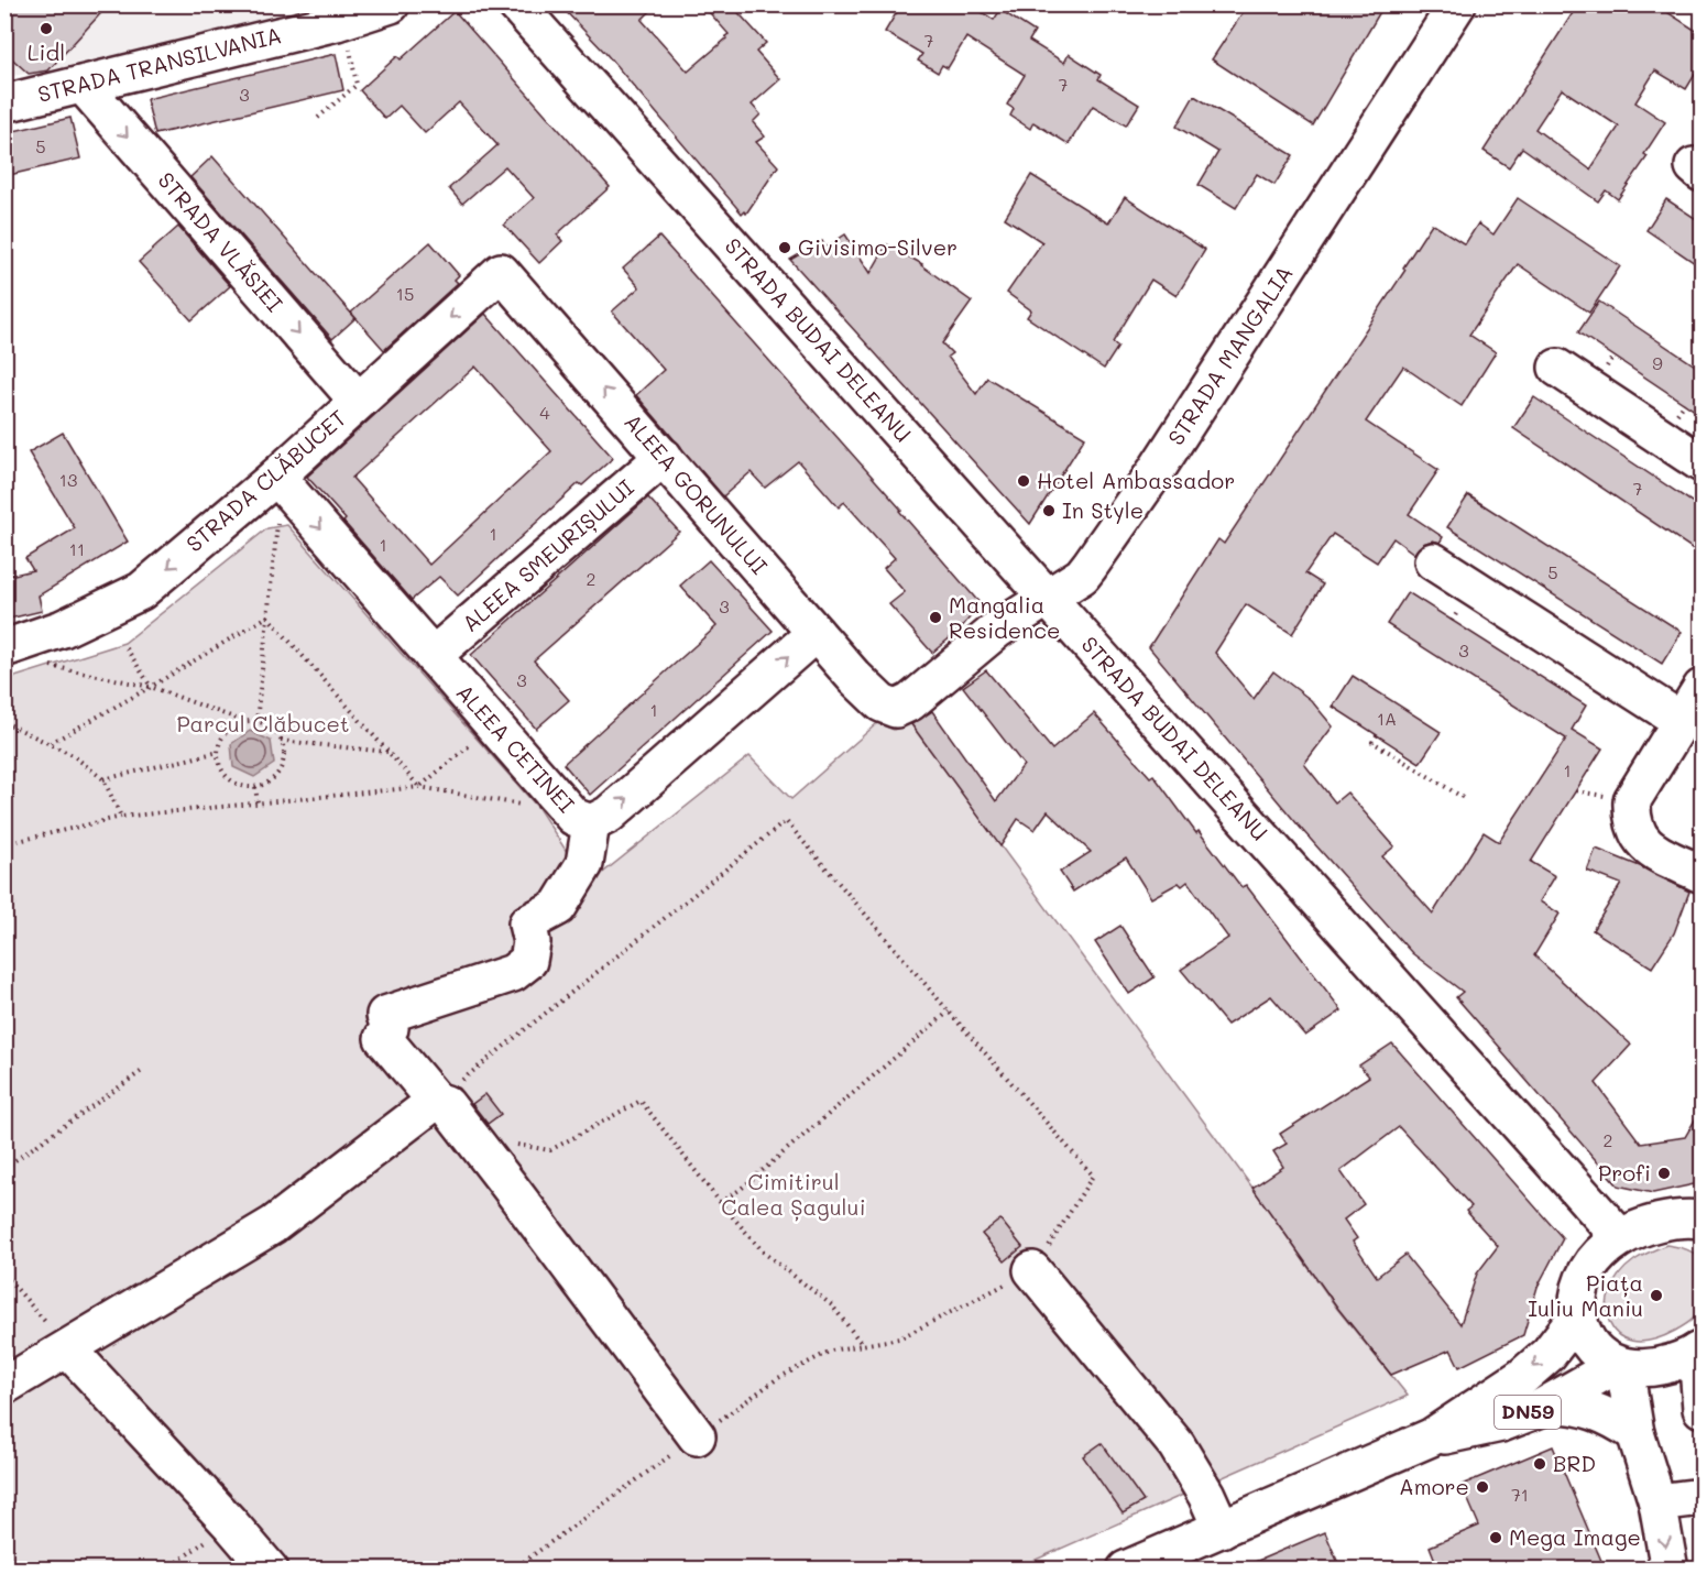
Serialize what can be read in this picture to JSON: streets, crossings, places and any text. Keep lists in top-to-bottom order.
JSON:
{
  "streets": {
    "street": [
      "STRADA TRANSILVANIA",
      "STRADA VLĂSIEI",
      "STRADA BUDAI DELEANU",
      "STRADA MANGALIA",
      "STRADA CLĂBUCET",
      "ALEEA GORUNULUI",
      "ALEEA SMEURIȘULUI",
      "ALEEA CETINEI",
      "DN59"
    ]
  },
  "crossings": [
    ["STRADA TRANSILVANIA", "STRADA VLĂSIEI"],
    ["STRADA VLĂSIEI", "STRADA CLĂBUCET"],
    ["STRADA BUDAI DELEANU", "STRADA MANGALIA"],
    ["STRADA BUDAI DELEANU", "DN59"],
    ["STRADA MANGALIA", "ALEEA GORUNULUI"],
    ["STRADA CLĂBUCET", "ALEEA GORUNULUI"],
    ["STRADA CLĂBUCET", "ALEEA CETINEI"],
    ["ALEEA GORUNULUI", "ALEEA SMEURIȘULUI"],
    ["ALEEA GORUNULUI", "ALEEA CETINEI"],
    ["ALEEA SMEURIȘULUI", "ALEEA CETINEI"]
  ],
  "one_way": ["STRADA VLĂSIEI", "STRADA CLĂBUCET", "ALEEA GORUNULUI"],
  "parks": ["Parcul Clăbucet", "Cimitirul Calea Șagului"],
  "places": [
    "Lidl",
    "Givisimo-Silver",
    "Hotel Ambassador",
    "In Style",
    "Mangalia Residence",
    "Profi",
    "Piața Iuliu Maniu",
    "BRD",
    "Amore",
    "Mega Image"
  ],
  "house_numbers": [
    "7",
    "7",
    "3",
    "5",
    "15",
    "9",
    "4",
    "13",
    "7",
    "1",
    "1",
    "11",
    "5",
    "2",
    "3",
    "3",
    "3",
    "1",
    "1A",
    "1",
    "2",
    "71"
  ]
}
